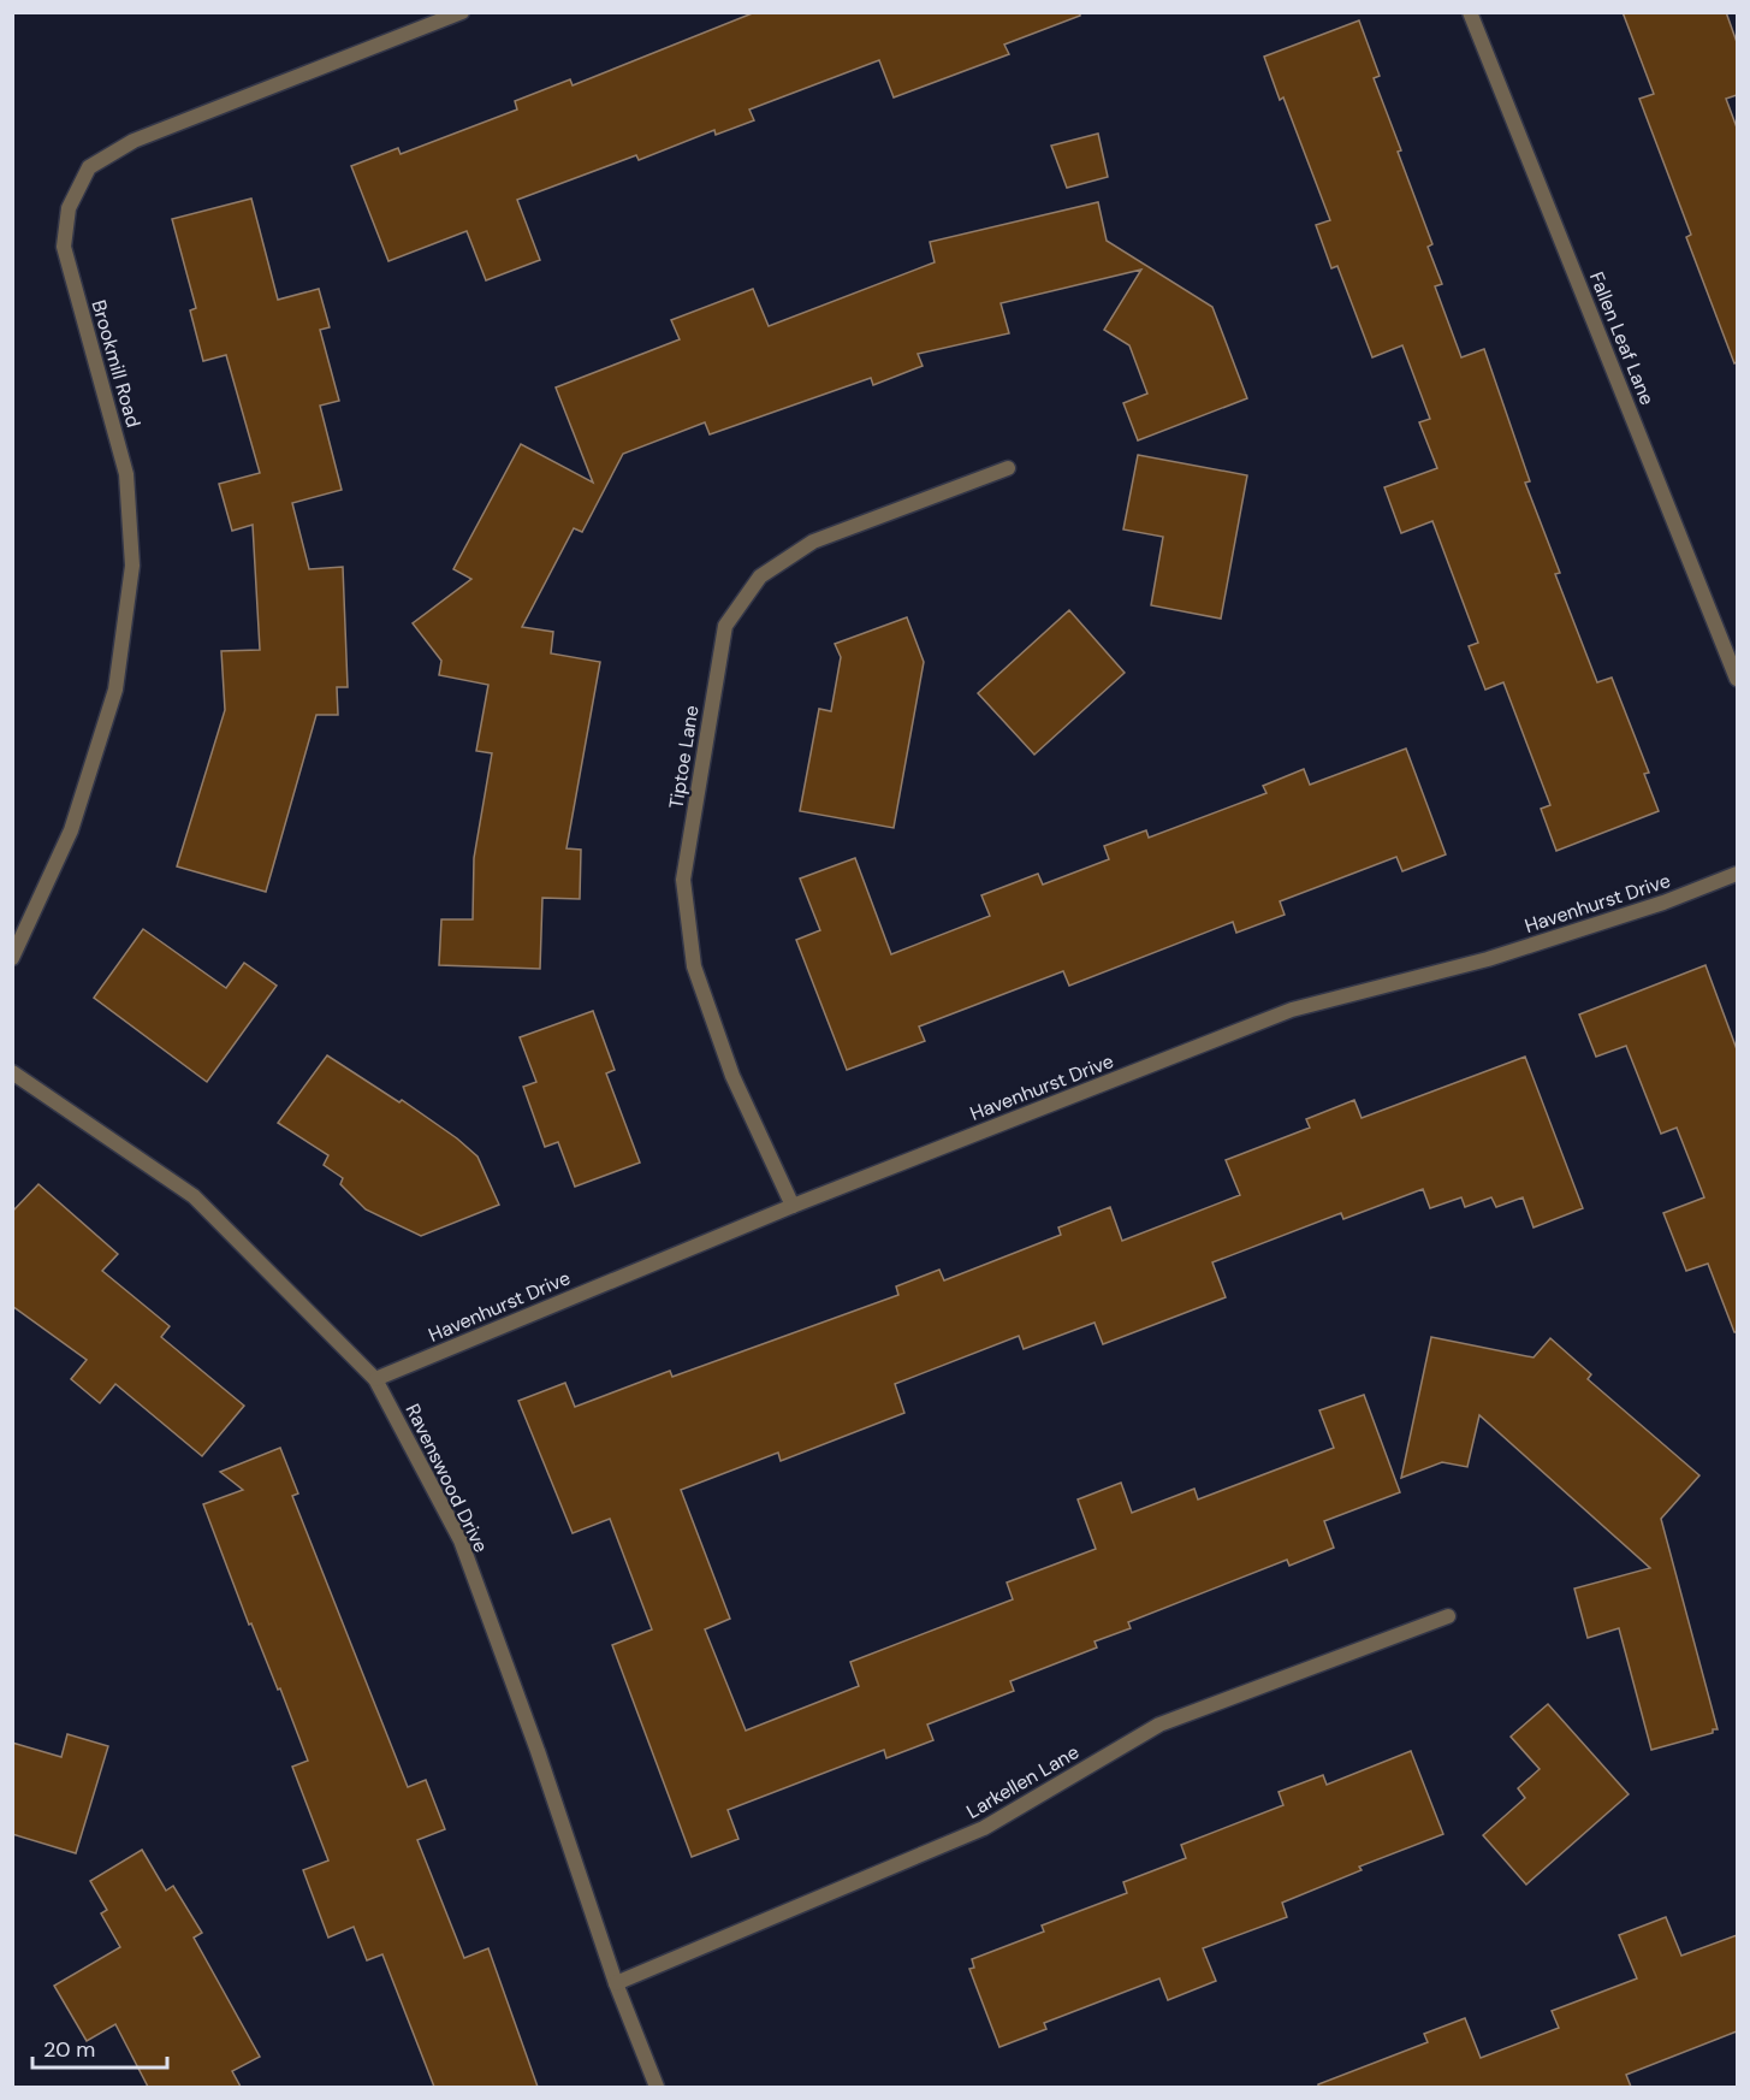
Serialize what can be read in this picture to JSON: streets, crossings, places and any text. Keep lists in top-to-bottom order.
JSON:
{
  "streets": {
    "street": [
      "Fallen Leaf Lane",
      "Brookmill Road",
      "Tiptoe Lane",
      "Havenhurst Drive",
      "Ravenswood Drive",
      "Larkellen Lane"
    ]
  },
  "crossings": [
    ["Tiptoe Lane", "Havenhurst Drive"],
    ["Havenhurst Drive", "Ravenswood Drive"],
    ["Ravenswood Drive", "Larkellen Lane"]
  ],
  "scale_bar": "20 m"
}
